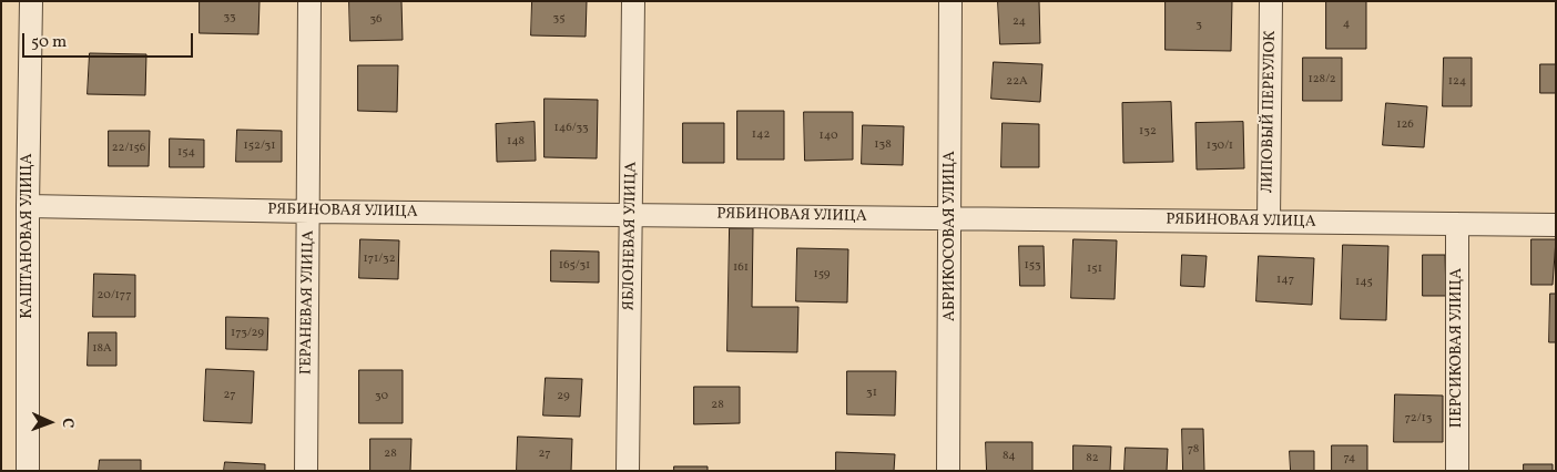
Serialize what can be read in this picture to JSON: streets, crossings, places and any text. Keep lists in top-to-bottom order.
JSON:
{
  "streets": {
    "street": [
      "ЛИПОВЫЙ ПЕРЕУЛОК",
      "РЯБИНОВАЯ УЛИЦА",
      "КАШТАНОВАЯ УЛИЦА",
      "ЯБЛОНЕВАЯ УЛИЦА",
      "АБРИКОСОВАЯ УЛИЦА",
      "ГЕРАНЕВАЯ УЛИЦА",
      "ПЕРСИКОВАЯ УЛИЦА"
    ]
  },
  "crossings": [
    ["ЛИПОВЫЙ ПЕРЕУЛОК", "РЯБИНОВАЯ УЛИЦА"],
    ["РЯБИНОВАЯ УЛИЦА", "КАШТАНОВАЯ УЛИЦА"],
    ["РЯБИНОВАЯ УЛИЦА", "ЯБЛОНЕВАЯ УЛИЦА"],
    ["РЯБИНОВАЯ УЛИЦА", "АБРИКОСОВАЯ УЛИЦА"],
    ["РЯБИНОВАЯ УЛИЦА", "ГЕРАНЕВАЯ УЛИЦА"],
    ["РЯБИНОВАЯ УЛИЦА", "ПЕРСИКОВАЯ УЛИЦА"]
  ],
  "house_numbers": [
    "33",
    "35",
    "36",
    "24",
    "4",
    "3",
    "128/2",
    "22А",
    "124",
    "126",
    "146/33",
    "132",
    "142",
    "140",
    "148",
    "138",
    "152/31",
    "130/1",
    "22/156",
    "154",
    "171/32",
    "165/31",
    "153",
    "161",
    "151",
    "159",
    "147",
    "145",
    "20/177",
    "173/29",
    "18А",
    "31",
    "27",
    "30",
    "29",
    "28",
    "72/13",
    "78",
    "28",
    "27",
    "84",
    "82",
    "74"
  ],
  "scale_bar": "50 m",
  "north": "right"
}
